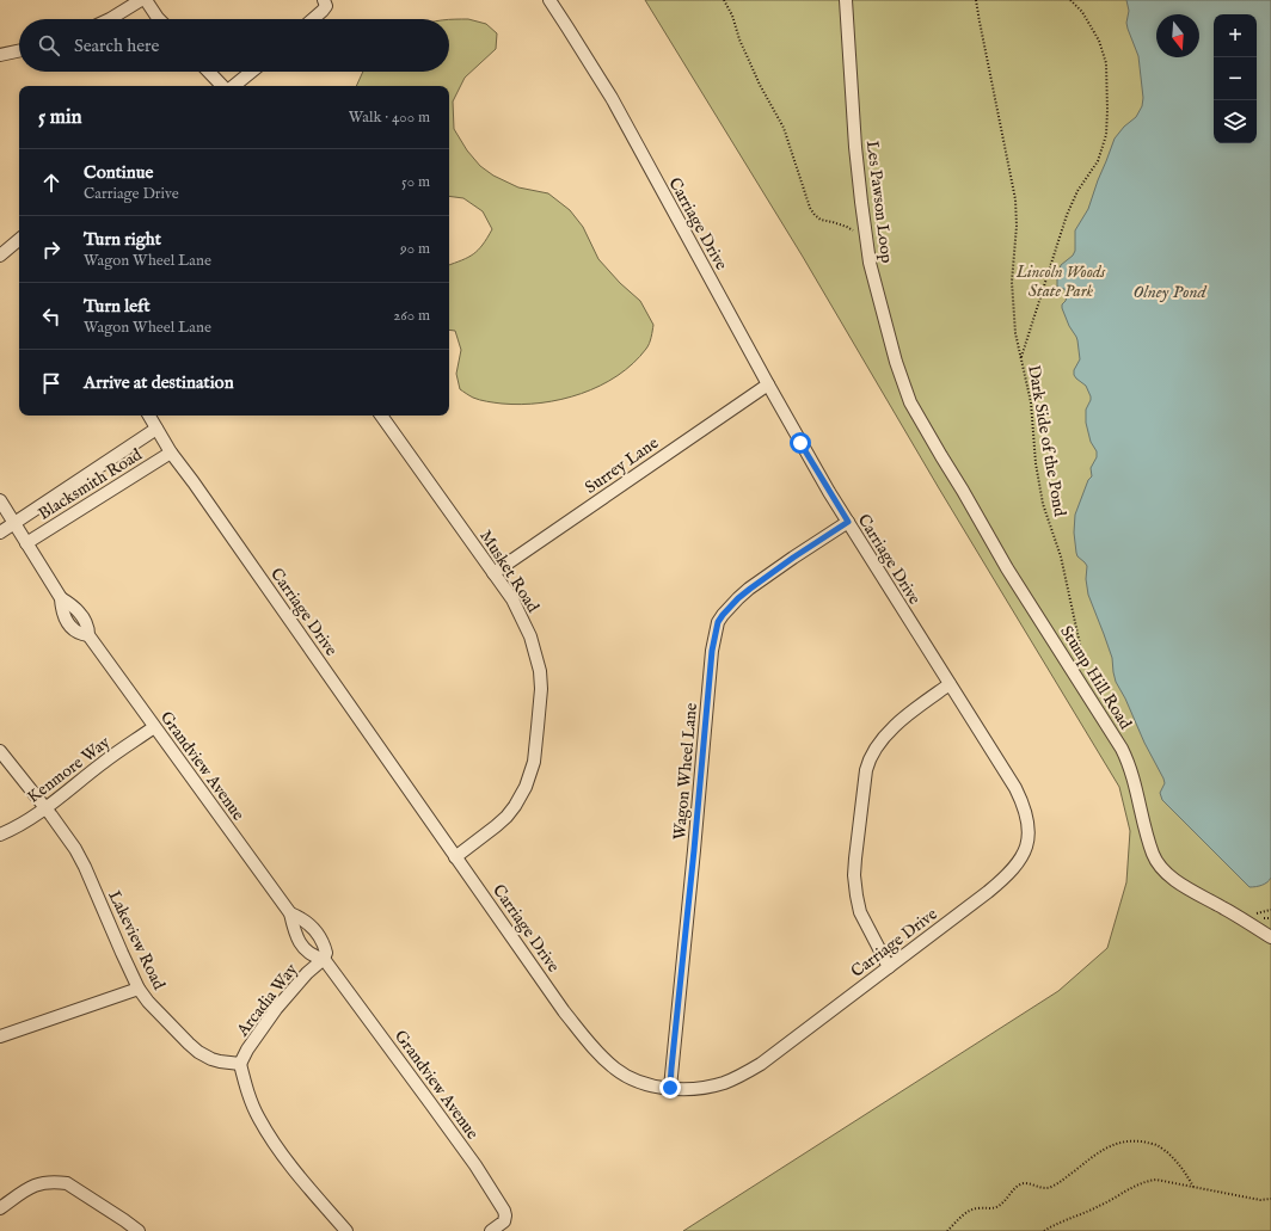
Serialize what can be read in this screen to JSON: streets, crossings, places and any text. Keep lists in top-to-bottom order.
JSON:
{
  "streets": {
    "street": [
      "Les Pawson Loop",
      "Carriage Drive",
      "Surrey Lane",
      "Blacksmith Road",
      "Musket Road",
      "Stump Hill Road",
      "Grandview Avenue",
      "Kenmore Way",
      "Wagon Wheel Lane",
      "Lakeview Road",
      "Arcadia Way"
    ],
    "path": ["Dark Side of the Pond"]
  },
  "crossings": [
    ["Les Pawson Loop", "Stump Hill Road"],
    ["Carriage Drive", "Surrey Lane"],
    ["Carriage Drive", "Blacksmith Road"],
    ["Carriage Drive", "Musket Road"],
    ["Carriage Drive", "Wagon Wheel Lane"],
    ["Surrey Lane", "Musket Road"],
    ["Blacksmith Road", "Grandview Avenue"],
    ["Grandview Avenue", "Kenmore Way"],
    ["Grandview Avenue", "Arcadia Way"],
    ["Kenmore Way", "Lakeview Road"],
    ["Lakeview Road", "Arcadia Way"]
  ],
  "water": ["Olney Pond"],
  "parks": ["Lincoln Woods State Park"],
  "north": "bottom",
  "page": {
    "map_buttons": ["+", "−"],
    "search": "Search here",
    "heading": ["5 min", "Walk · 400 m"],
    "list": [
      ["Continue", "Carriage Drive", "50 m"],
      ["Turn right", "Wagon Wheel Lane", "90 m"],
      ["Turn left", "Wagon Wheel Lane", "260 m"],
      "Arrive at destination"
    ]
  }
}
